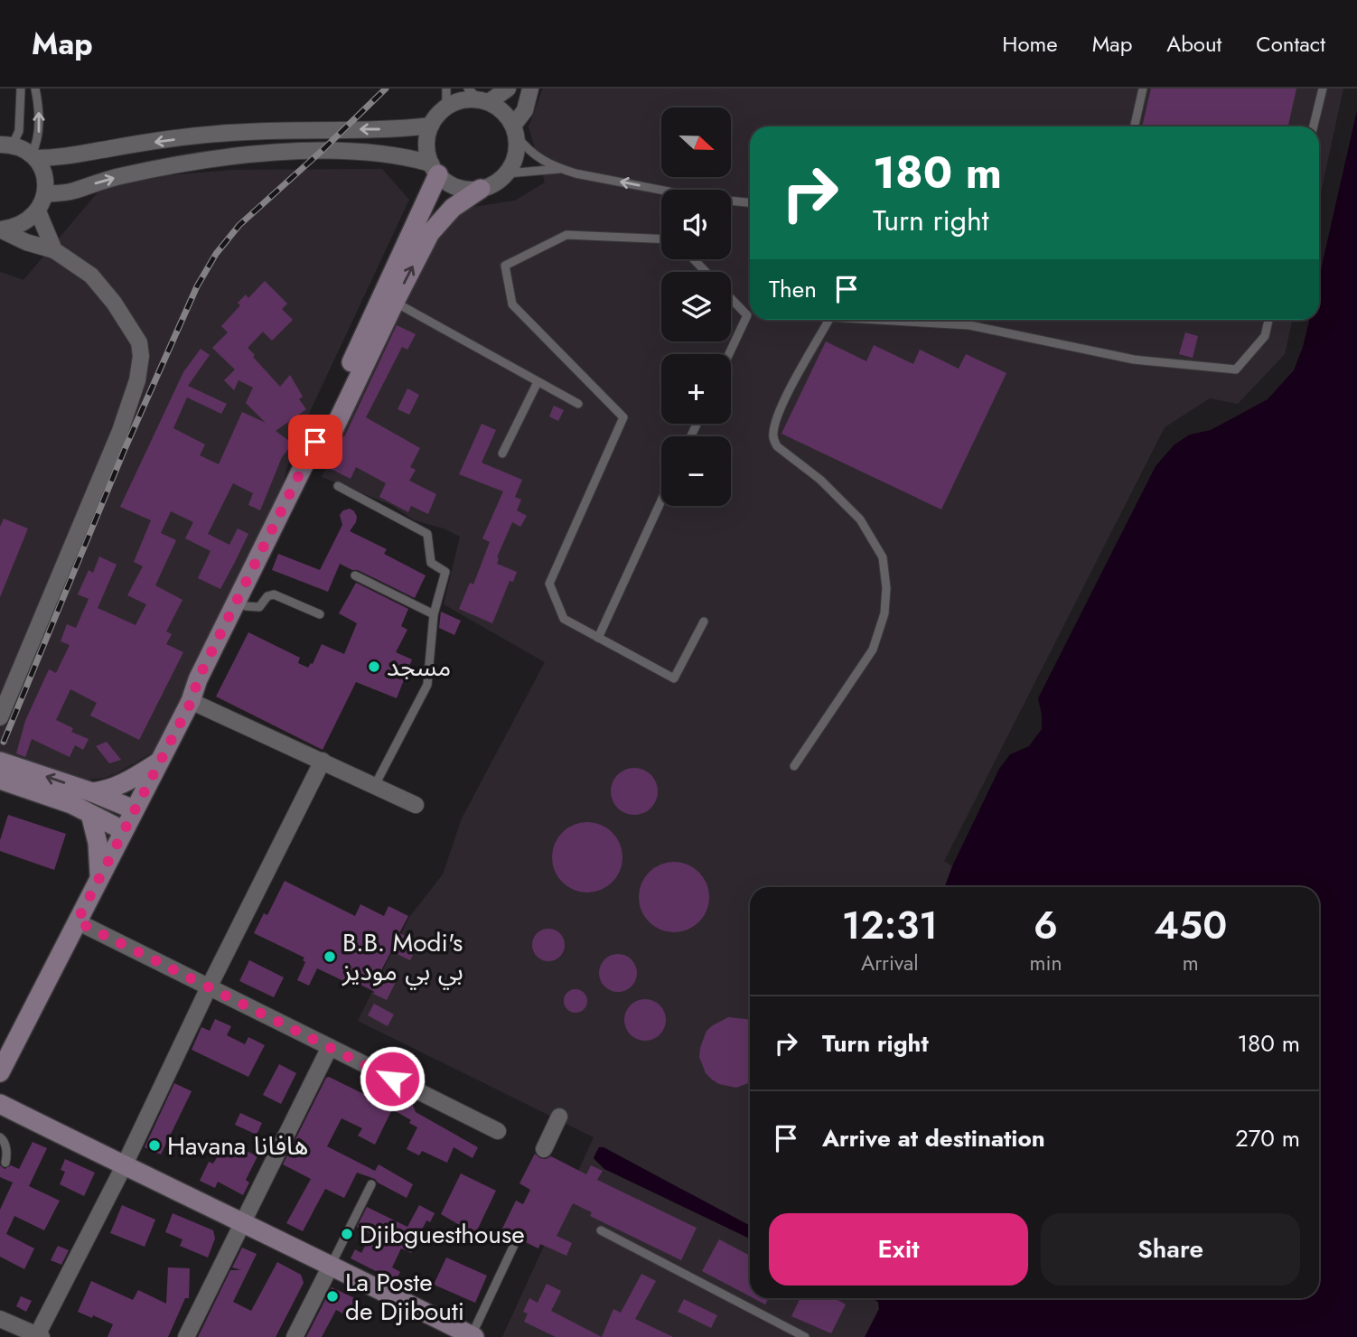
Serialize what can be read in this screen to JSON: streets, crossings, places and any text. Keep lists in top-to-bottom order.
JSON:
{
  "places": [
    "مسجد",
    "B.B. Modi's بي بي موديز",
    "Havana هافانا",
    "Djibguesthouse",
    "La Poste de Djibouti"
  ],
  "north": "right",
  "page": {
    "header": "Map",
    "nav": [
      "Home",
      "Map",
      "About",
      "Contact"
    ],
    "map_buttons": ["+", "−"],
    "turn": ["180 m", "Turn right"],
    "then": "Then",
    "eta": [
      "12:31",
      "Arrival",
      "6",
      "min",
      "450",
      "m"
    ],
    "list": [
      {
        "name": "Turn right",
        "value": "180 m"
      },
      {
        "name": "Arrive at destination",
        "value": "270 m"
      }
    ],
    "buttons": ["Exit", "Share"]
  }
}
